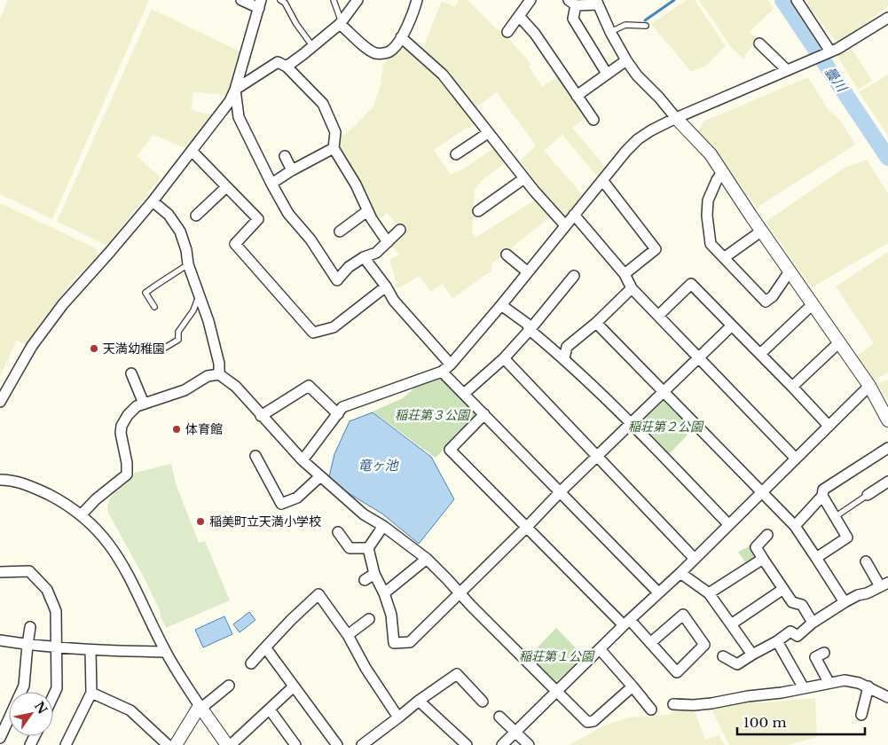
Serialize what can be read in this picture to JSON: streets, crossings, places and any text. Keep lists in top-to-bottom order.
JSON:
{
  "water": ["曇川", "竜ヶ池"],
  "parks": ["稲荘第３公園", "稲荘第２公園", "稲荘第１公園"],
  "places": ["天満幼稚園", "体育館", "稲美町立天満小学校"],
  "scale_bar": "100 m",
  "north": "top right"
}
